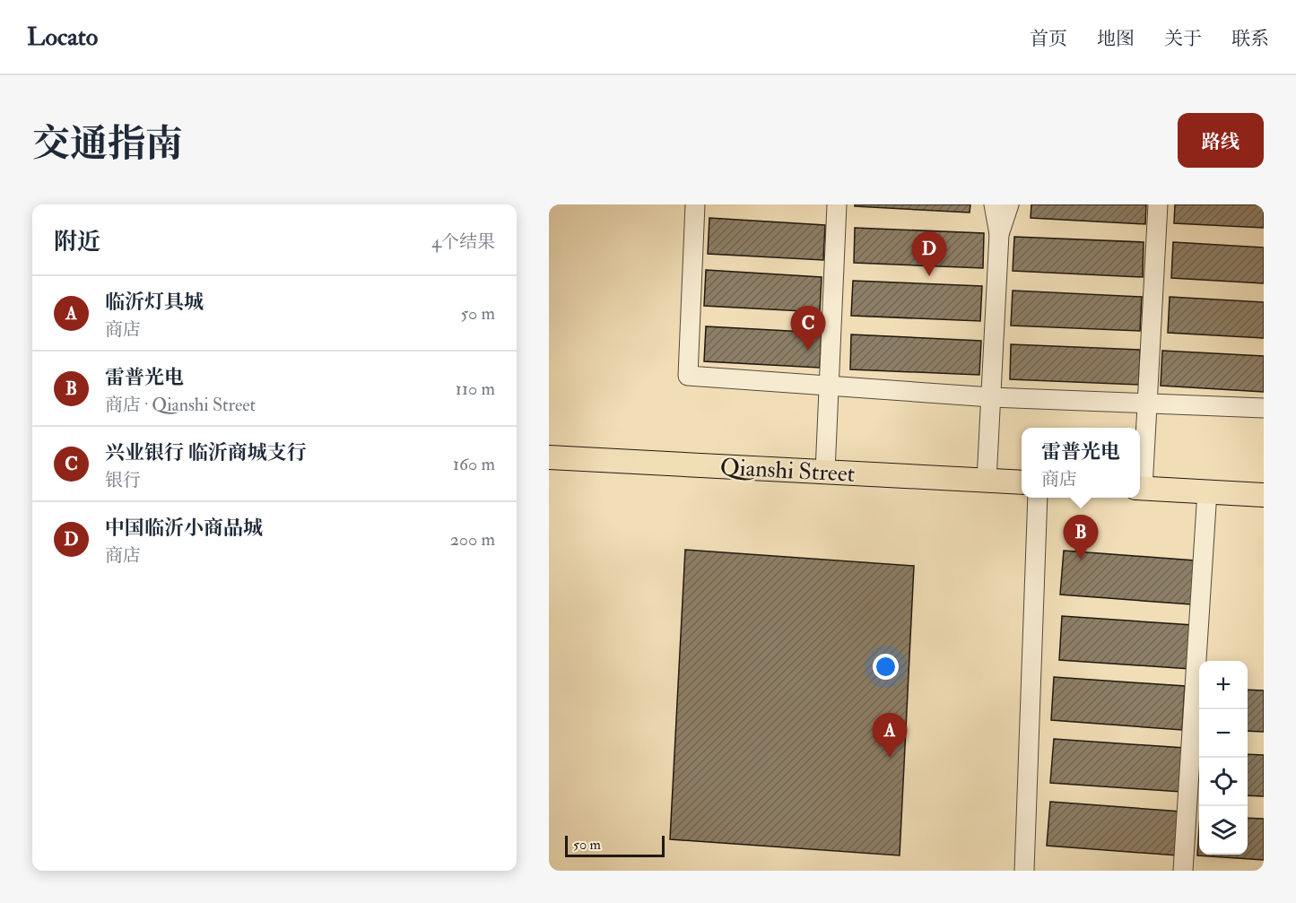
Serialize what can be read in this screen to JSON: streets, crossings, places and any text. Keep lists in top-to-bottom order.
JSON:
{
  "streets": {
    "main road": ["Qianshi Street"]
  },
  "scale_bar": "50 m",
  "page": {
    "header": "Locato",
    "nav": [
      "首页",
      "地图",
      "关于",
      "联系"
    ],
    "title": "交通指南",
    "buttons": "路线",
    "heading": ["附近", "4个结果"],
    "pins": [
      "D",
      "C",
      "B",
      "A"
    ],
    "list": [
      {
        "mark": "A",
        "name": "临沂灯具城",
        "note": "商店",
        "value": "50 m"
      },
      {
        "mark": "B",
        "name": "雷普光电",
        "note": "商店 · Qianshi Street",
        "value": "110 m"
      },
      {
        "mark": "C",
        "name": "兴业银行 临沂商城支行",
        "note": "银行",
        "value": "160 m"
      },
      {
        "mark": "D",
        "name": "中国临沂小商品城",
        "note": "商店",
        "value": "200 m"
      }
    ],
    "popup": ["雷普光电", "商店"],
    "map_buttons": ["+", "−"],
    "scale": "50 m"
  }
}
